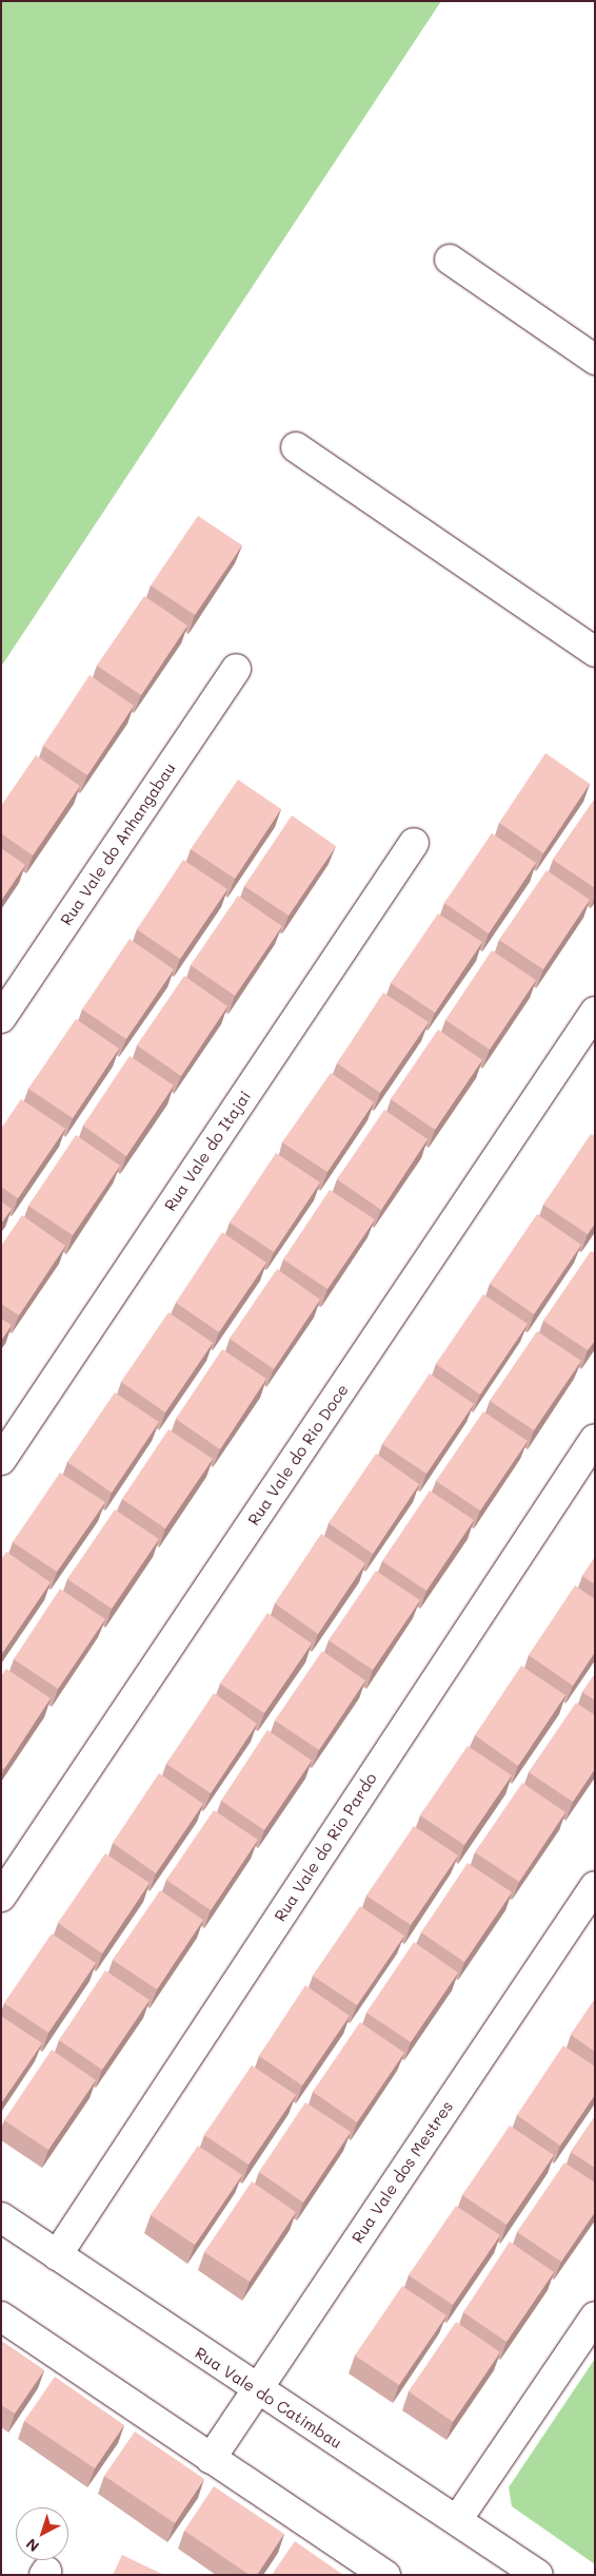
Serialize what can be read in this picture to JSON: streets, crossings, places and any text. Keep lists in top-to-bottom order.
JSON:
{
  "streets": {
    "street": [
      "Rua Vale do Anhangabau",
      "Rua Vale do Itajai",
      "Rua Vale do Rio Doce",
      "Rua Vale do Rio Pardo",
      "Rua Vale dos Mestres",
      "Rua Vale do Catimbau"
    ]
  },
  "crossings": [
    ["Rua Vale do Rio Pardo", "Rua Vale do Catimbau"],
    ["Rua Vale dos Mestres", "Rua Vale do Catimbau"]
  ],
  "north": "bottom left"
}
